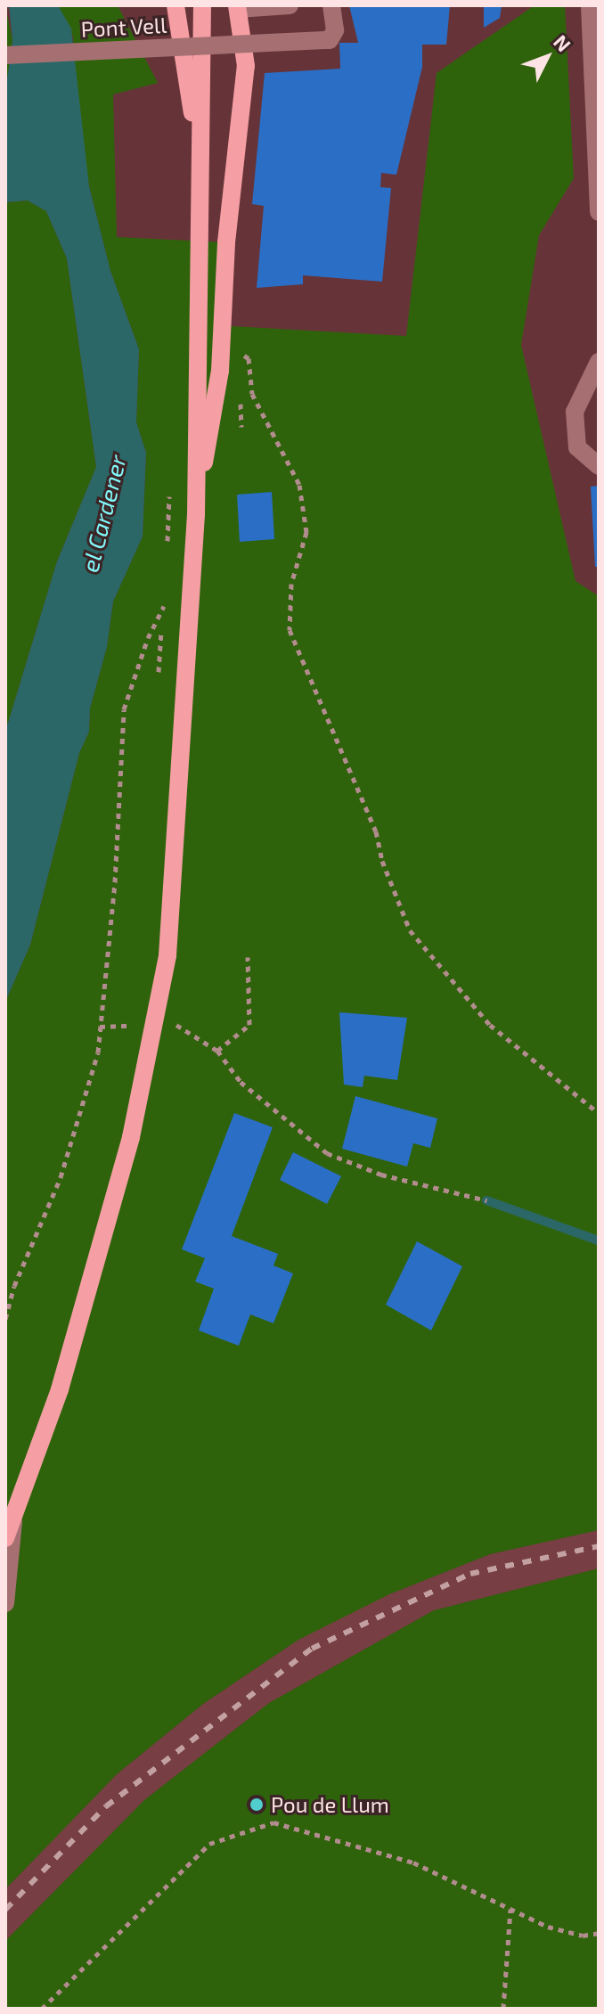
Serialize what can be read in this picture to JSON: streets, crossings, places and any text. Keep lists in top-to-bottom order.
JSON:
{
  "streets": {
    "street": ["Pont Vell"]
  },
  "water": ["el Cardener"],
  "places": ["Pou de Llum"],
  "north": "top right"
}
